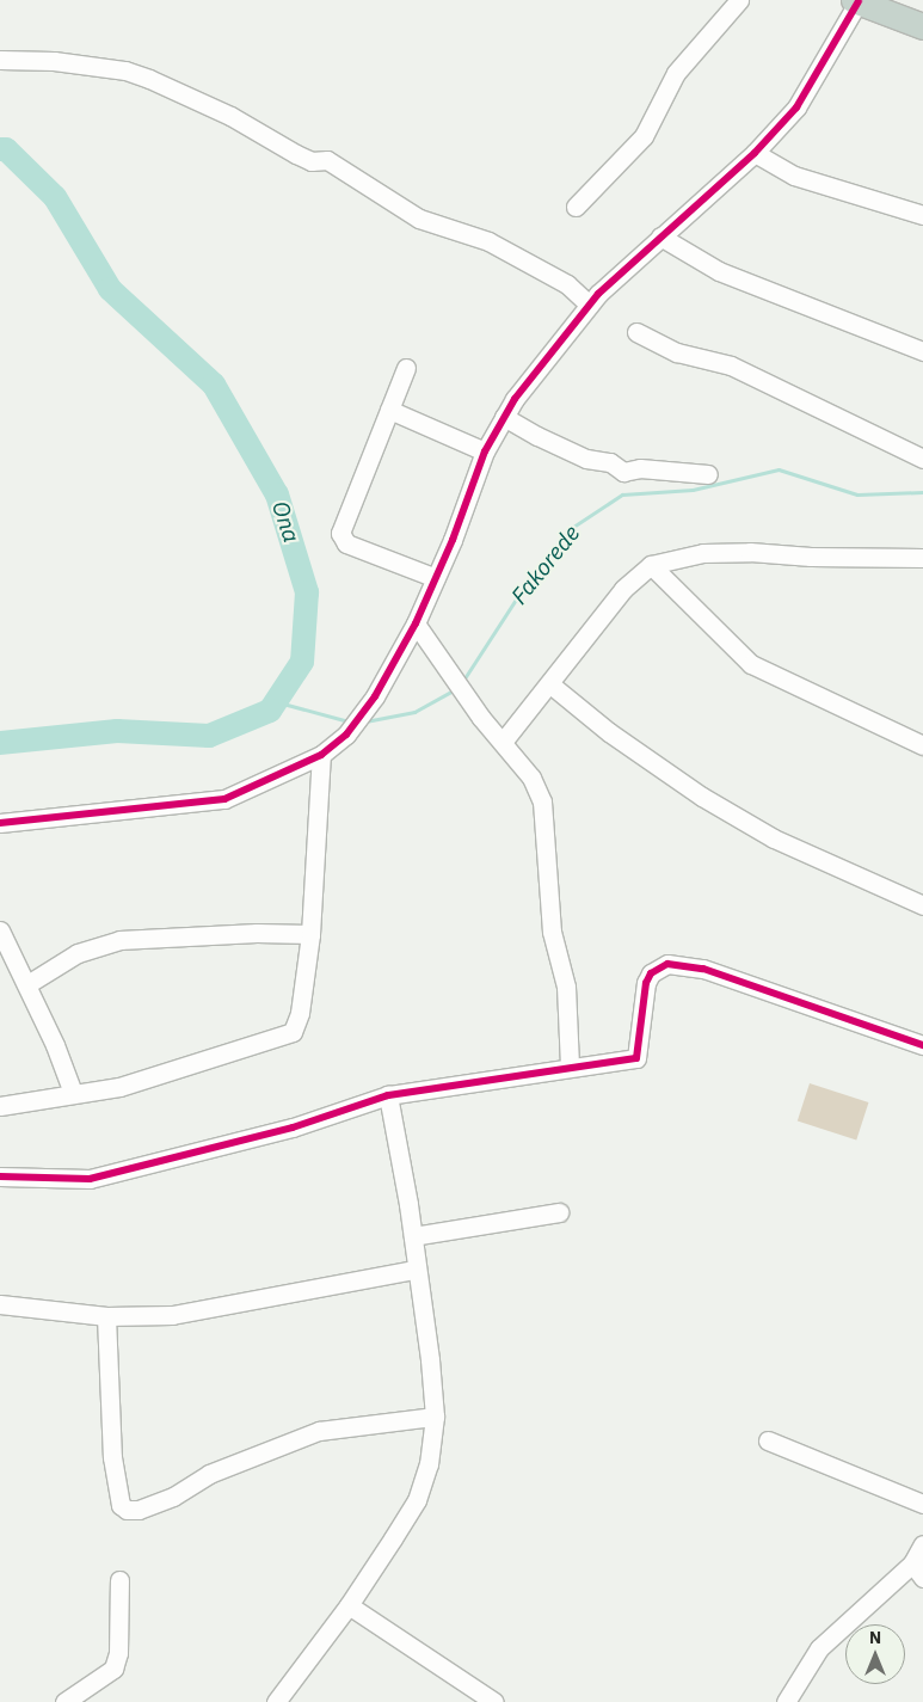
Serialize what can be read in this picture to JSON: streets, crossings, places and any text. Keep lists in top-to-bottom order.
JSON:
{
  "water": ["Ona", "Fakorede"],
  "north": "top"
}
